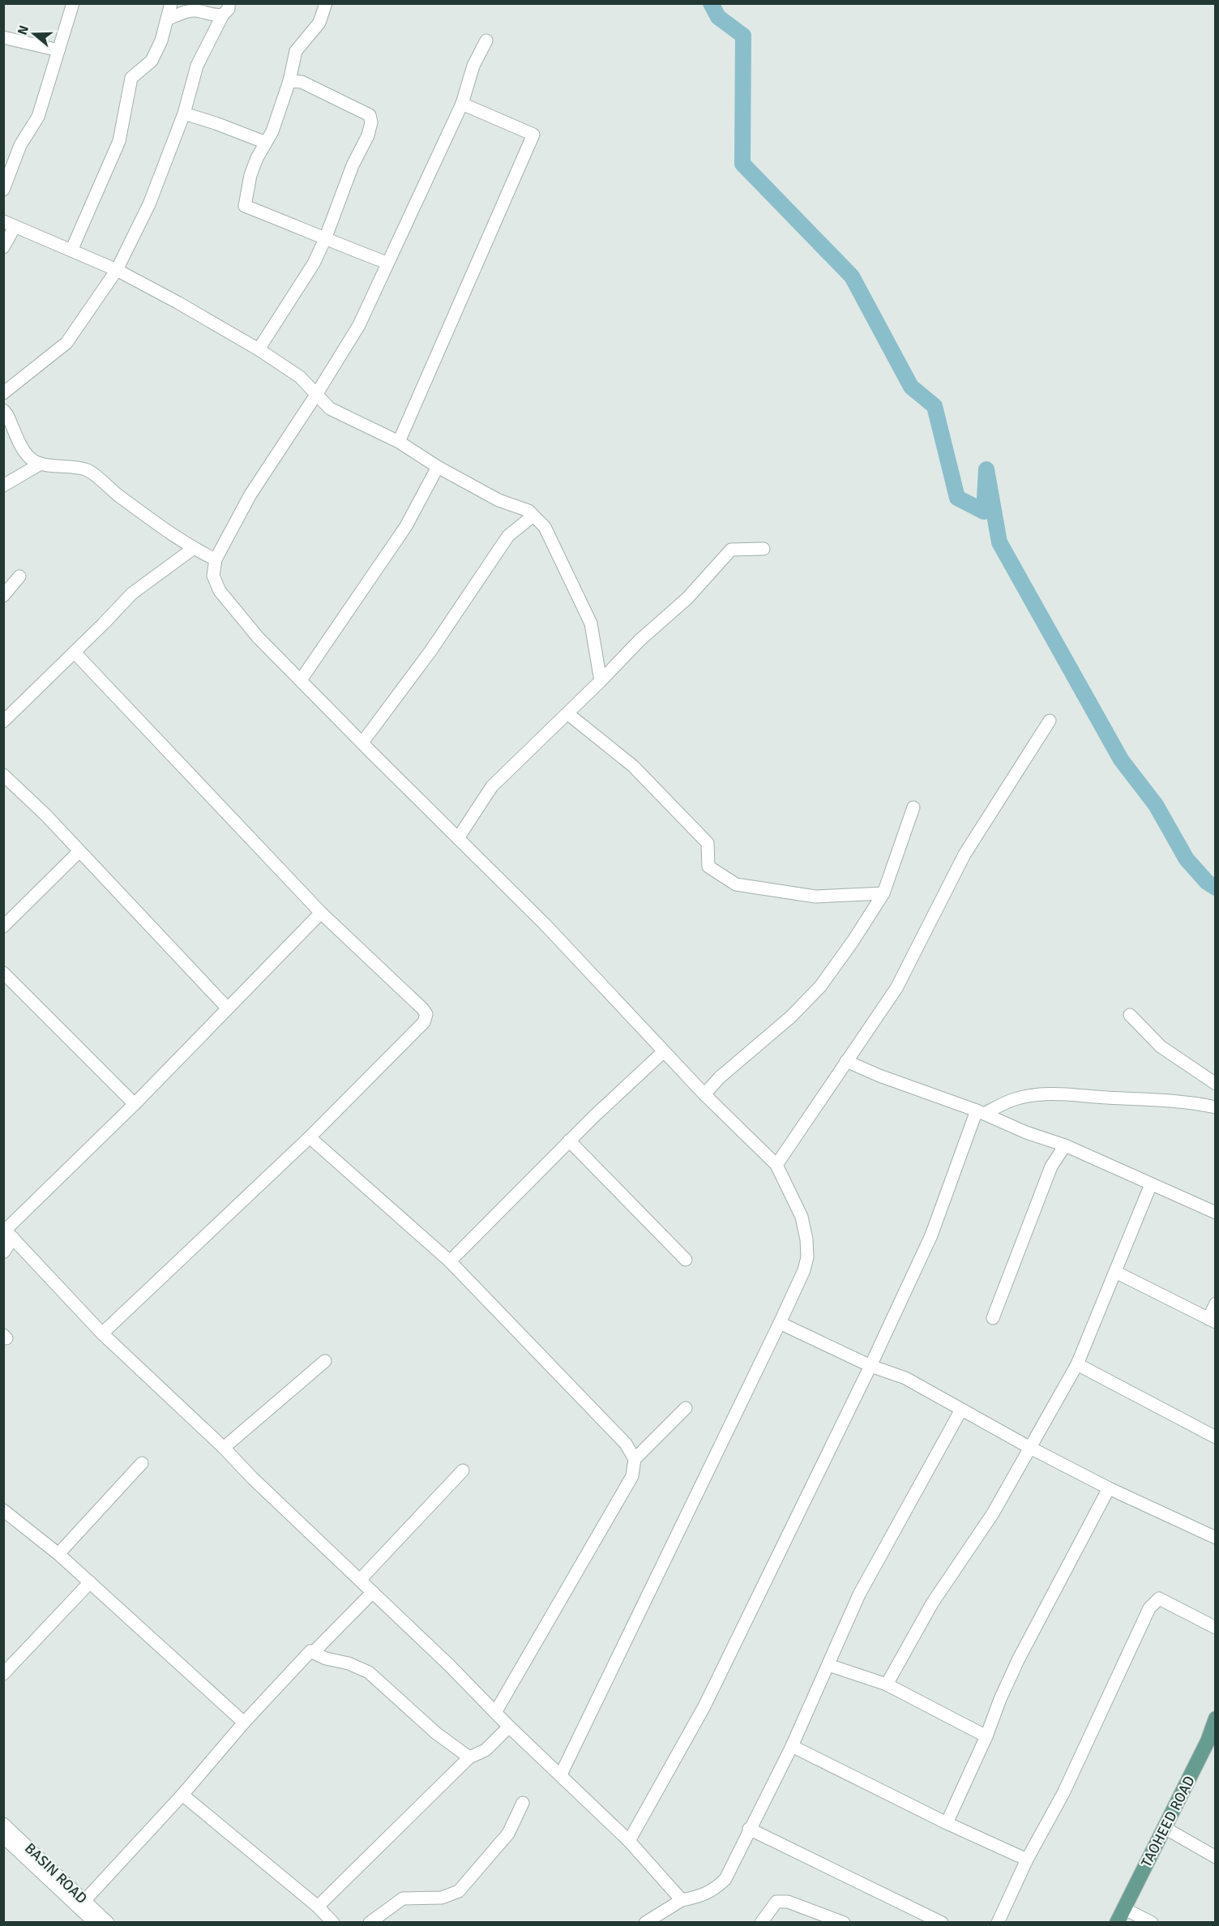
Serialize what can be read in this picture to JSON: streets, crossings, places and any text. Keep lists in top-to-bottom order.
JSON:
{
  "streets": {
    "main road": ["TAOHEED ROAD"],
    "street": ["BASIN ROAD"]
  },
  "north": "left"
}
